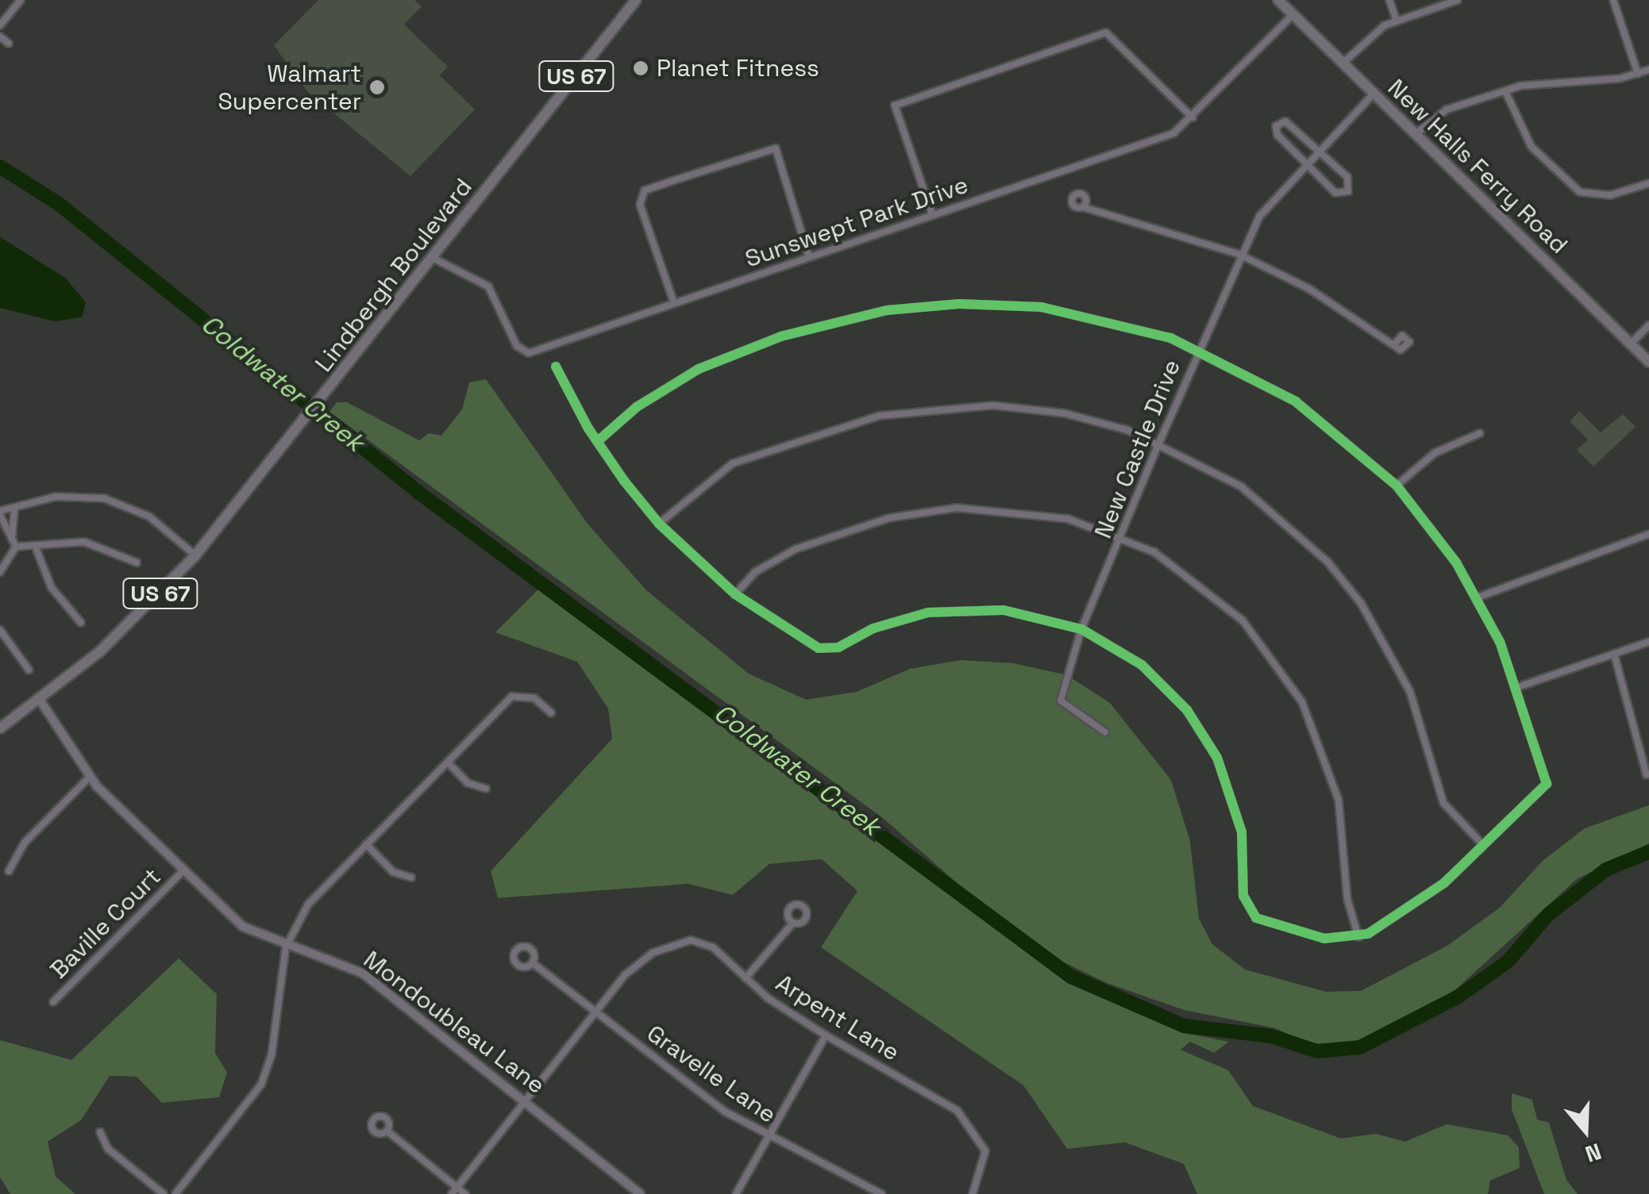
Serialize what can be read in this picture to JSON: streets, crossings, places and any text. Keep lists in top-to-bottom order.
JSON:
{
  "streets": {
    "main road": ["US 67", "New Halls Ferry Road", "Lindbergh Boulevard"],
    "street": [
      "Sunswept Park Drive",
      "New Castle Drive",
      "Baville Court",
      "Arpent Lane",
      "Mondoubleau Lane",
      "Gravelle Lane"
    ]
  },
  "crossings": [
    ["New Halls Ferry Road", "Sunswept Park Drive"],
    ["New Halls Ferry Road", "New Castle Drive"],
    ["Sunswept Park Drive", "Lindbergh Boulevard"],
    ["Lindbergh Boulevard", "Mondoubleau Lane"],
    ["Baville Court", "Mondoubleau Lane"],
    ["Arpent Lane", "Mondoubleau Lane"],
    ["Arpent Lane", "Gravelle Lane"]
  ],
  "water": ["Coldwater Creek"],
  "places": ["Planet Fitness", "Walmart Supercenter"],
  "north": "bottom"
}
